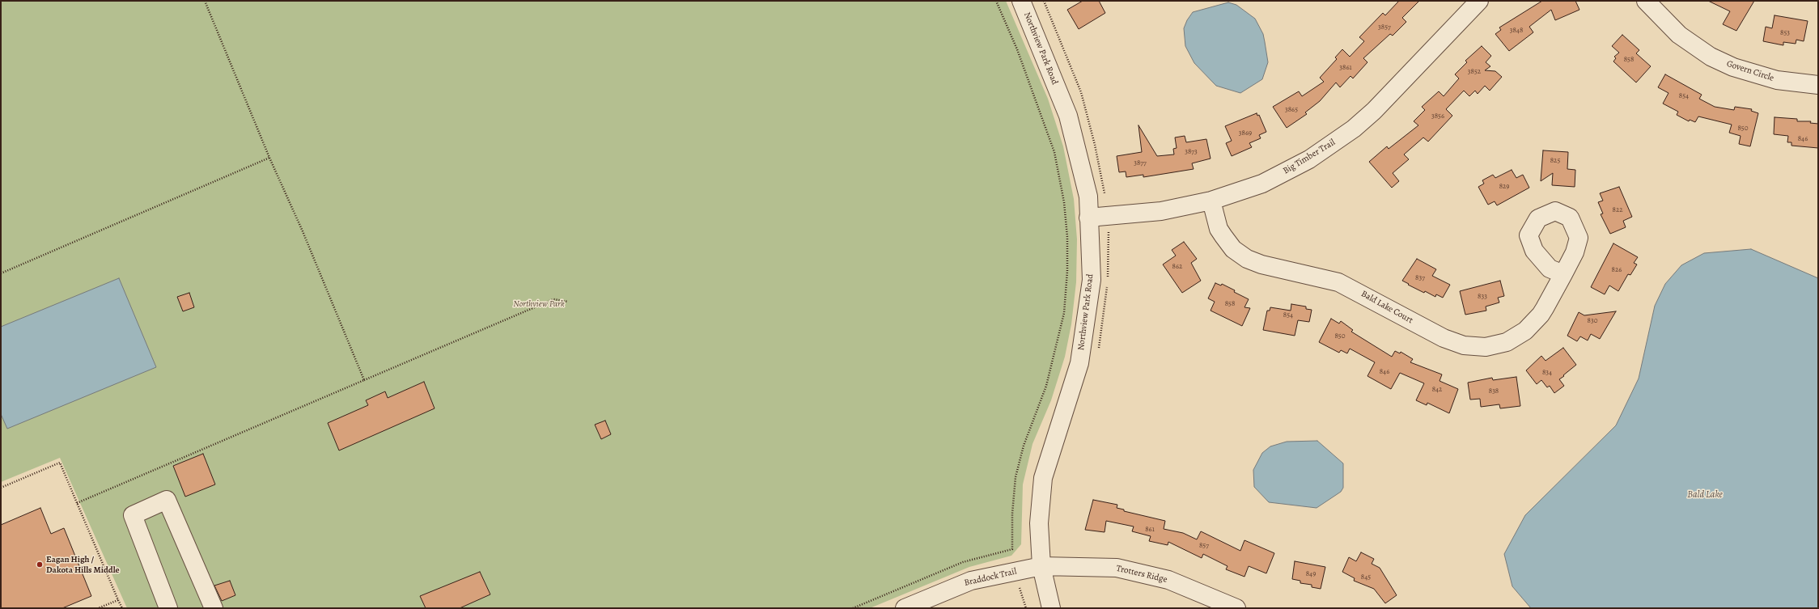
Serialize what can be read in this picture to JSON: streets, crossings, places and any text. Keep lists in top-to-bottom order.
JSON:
{
  "streets": {
    "street": [
      "Northview Park Road",
      "Govern Circle",
      "Big Timber Trail",
      "Bald Lake Court",
      "Trotters Ridge",
      "Braddock Trail"
    ]
  },
  "crossings": [
    ["Northview Park Road", "Big Timber Trail"],
    ["Northview Park Road", "Trotters Ridge"],
    ["Northview Park Road", "Braddock Trail"],
    ["Big Timber Trail", "Bald Lake Court"],
    ["Trotters Ridge", "Braddock Trail"]
  ],
  "water": ["Bald Lake"],
  "parks": ["Northview Park"],
  "places": ["Eagan High / Dakota Hills Middle"],
  "house_numbers": [
    "3857",
    "3848",
    "853",
    "858",
    "3861",
    "3852",
    "854",
    "3865",
    "3856",
    "850",
    "3869",
    "846",
    "3873",
    "825",
    "3877",
    "829",
    "822",
    "862",
    "826",
    "837",
    "833",
    "858",
    "854",
    "830",
    "850",
    "846",
    "834",
    "842",
    "838",
    "861",
    "857",
    "849",
    "845"
  ]
}
